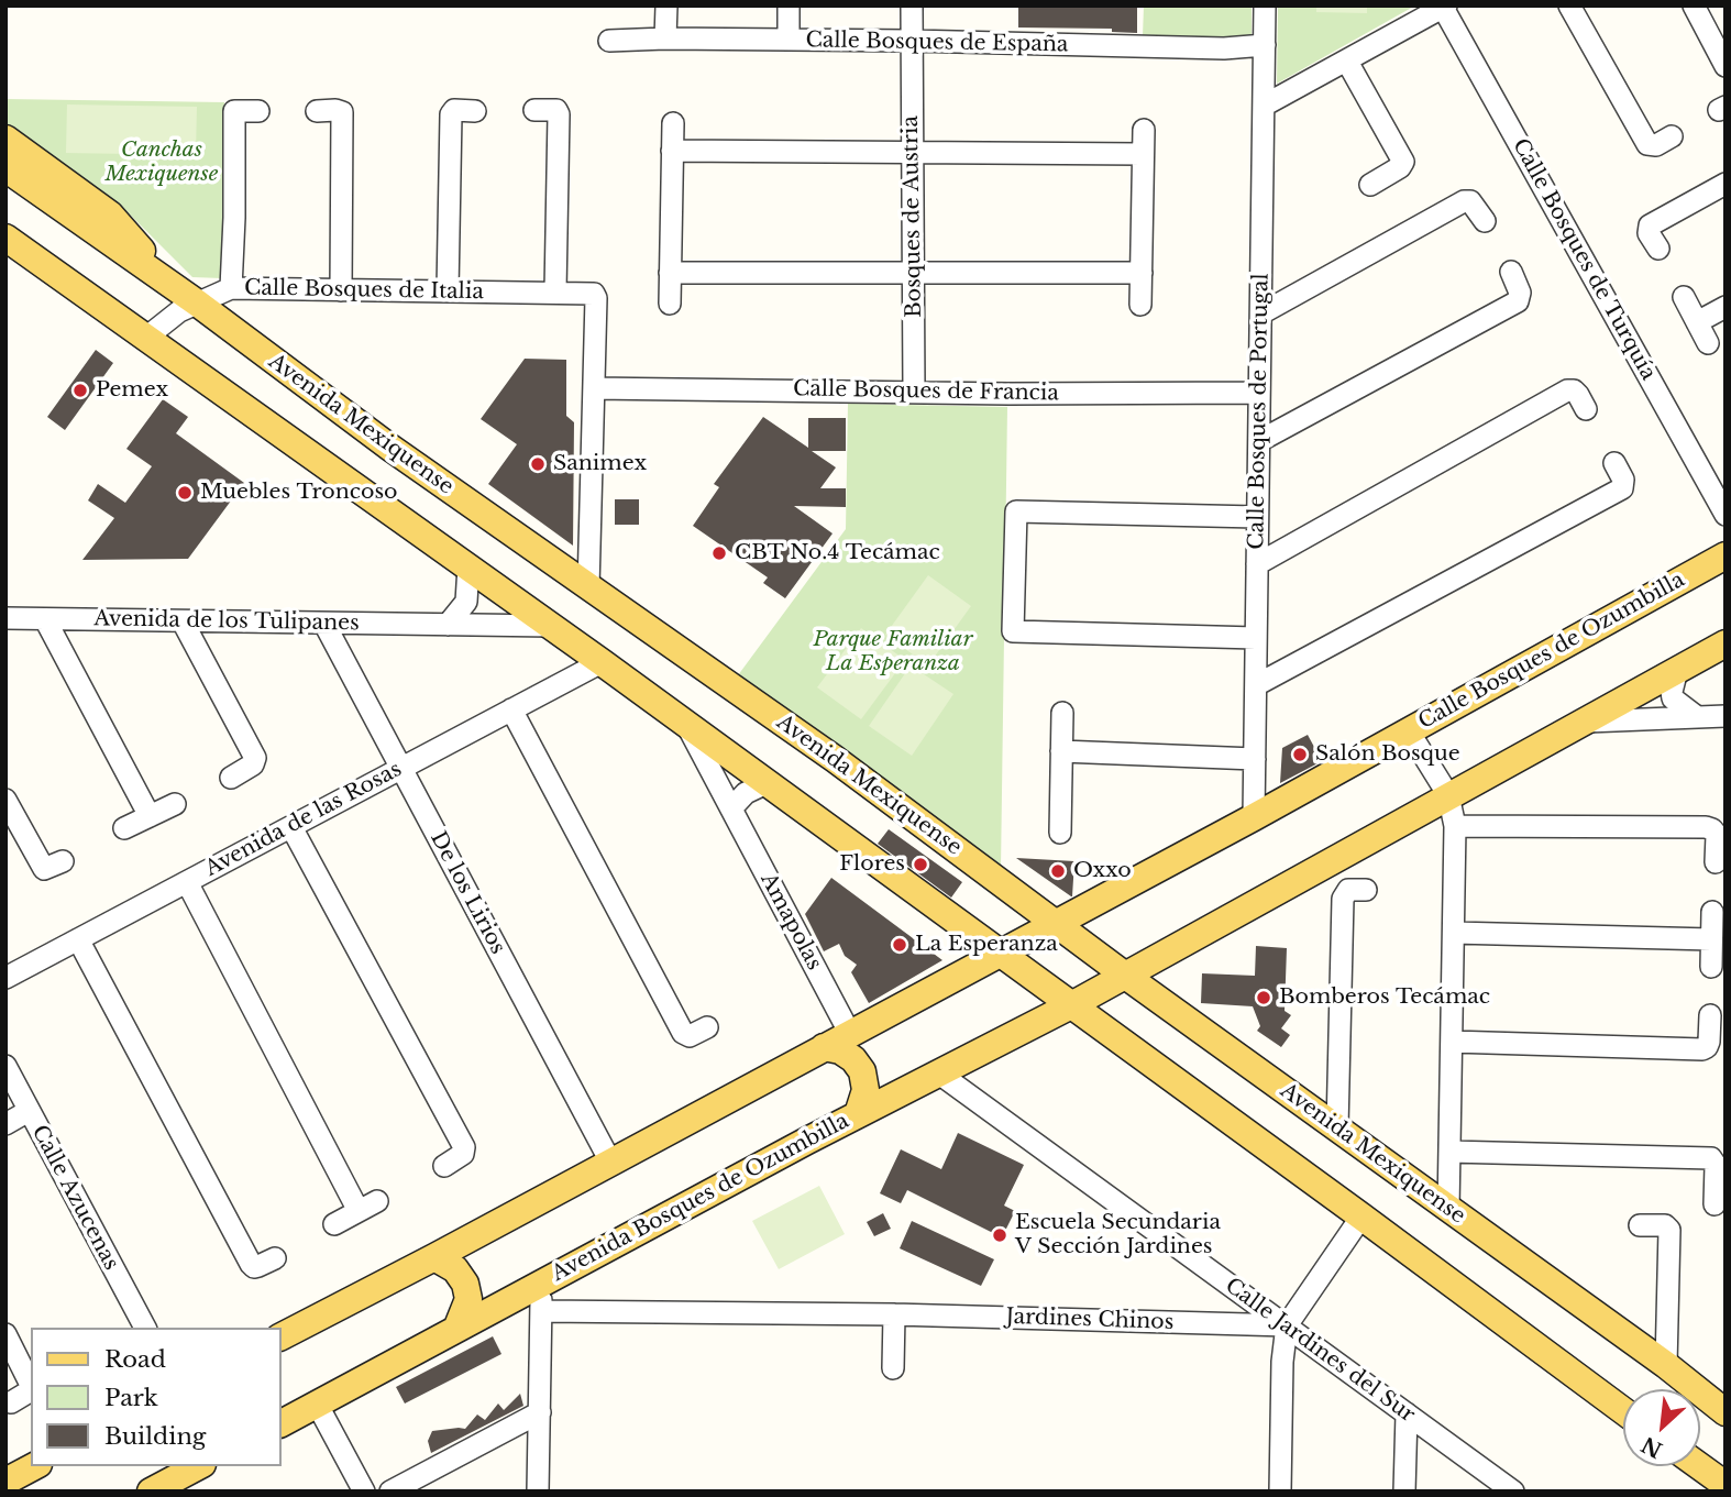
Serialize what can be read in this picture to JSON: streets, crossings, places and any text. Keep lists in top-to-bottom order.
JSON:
{
  "streets": {
    "main road": ["Avenida Mexiquense", "Calle Bosques de Ozumbilla", "Avenida Bosques de Ozumbilla"],
    "street": [
      "Calle Bosques de España",
      "Bosques de Austria",
      "Calle Bosques de Turquía",
      "Calle Bosques de Italia",
      "Calle Bosques de Francia",
      "Calle Bosques de Portugal",
      "Avenida de los Tulipanes",
      "Avenida de las Rosas",
      "De los Lirios",
      "Amapolas",
      "Calle Azucenas",
      "Jardines Chinos",
      "Calle Jardines del Sur"
    ]
  },
  "crossings": [
    ["Calle Bosques de España", "Bosques de Austria"],
    ["Calle Bosques de España", "Calle Bosques de Portugal"],
    ["Bosques de Austria", "Calle Bosques de Francia"],
    ["Calle Bosques de Italia", "Calle Bosques de Francia"],
    ["Calle Bosques de Italia", "Avenida Mexiquense"],
    ["Calle Bosques de Francia", "Calle Bosques de Portugal"],
    ["Calle Bosques de Portugal", "Calle Bosques de Ozumbilla"],
    ["Avenida Mexiquense", "Calle Bosques de Ozumbilla"],
    ["Avenida Mexiquense", "Avenida Bosques de Ozumbilla"],
    ["Avenida de los Tulipanes", "De los Lirios"],
    ["Avenida de las Rosas", "De los Lirios"],
    ["Avenida Bosques de Ozumbilla", "Calle Jardines del Sur"],
    ["Jardines Chinos", "Calle Jardines del Sur"]
  ],
  "parks": ["Canchas Mexiquense", "Parque Familiar La Esperanza"],
  "places": [
    "Pemex",
    "Sanimex",
    "Muebles Troncoso",
    "CBT No.4 Tecámac",
    "Salón Bosque",
    "Flores",
    "Oxxo",
    "La Esperanza",
    "Bomberos Tecámac",
    "Escuela Secundaria V Sección Jardines"
  ],
  "legend": ["Road", "Park", "Building"],
  "north": "bottom left"
}
